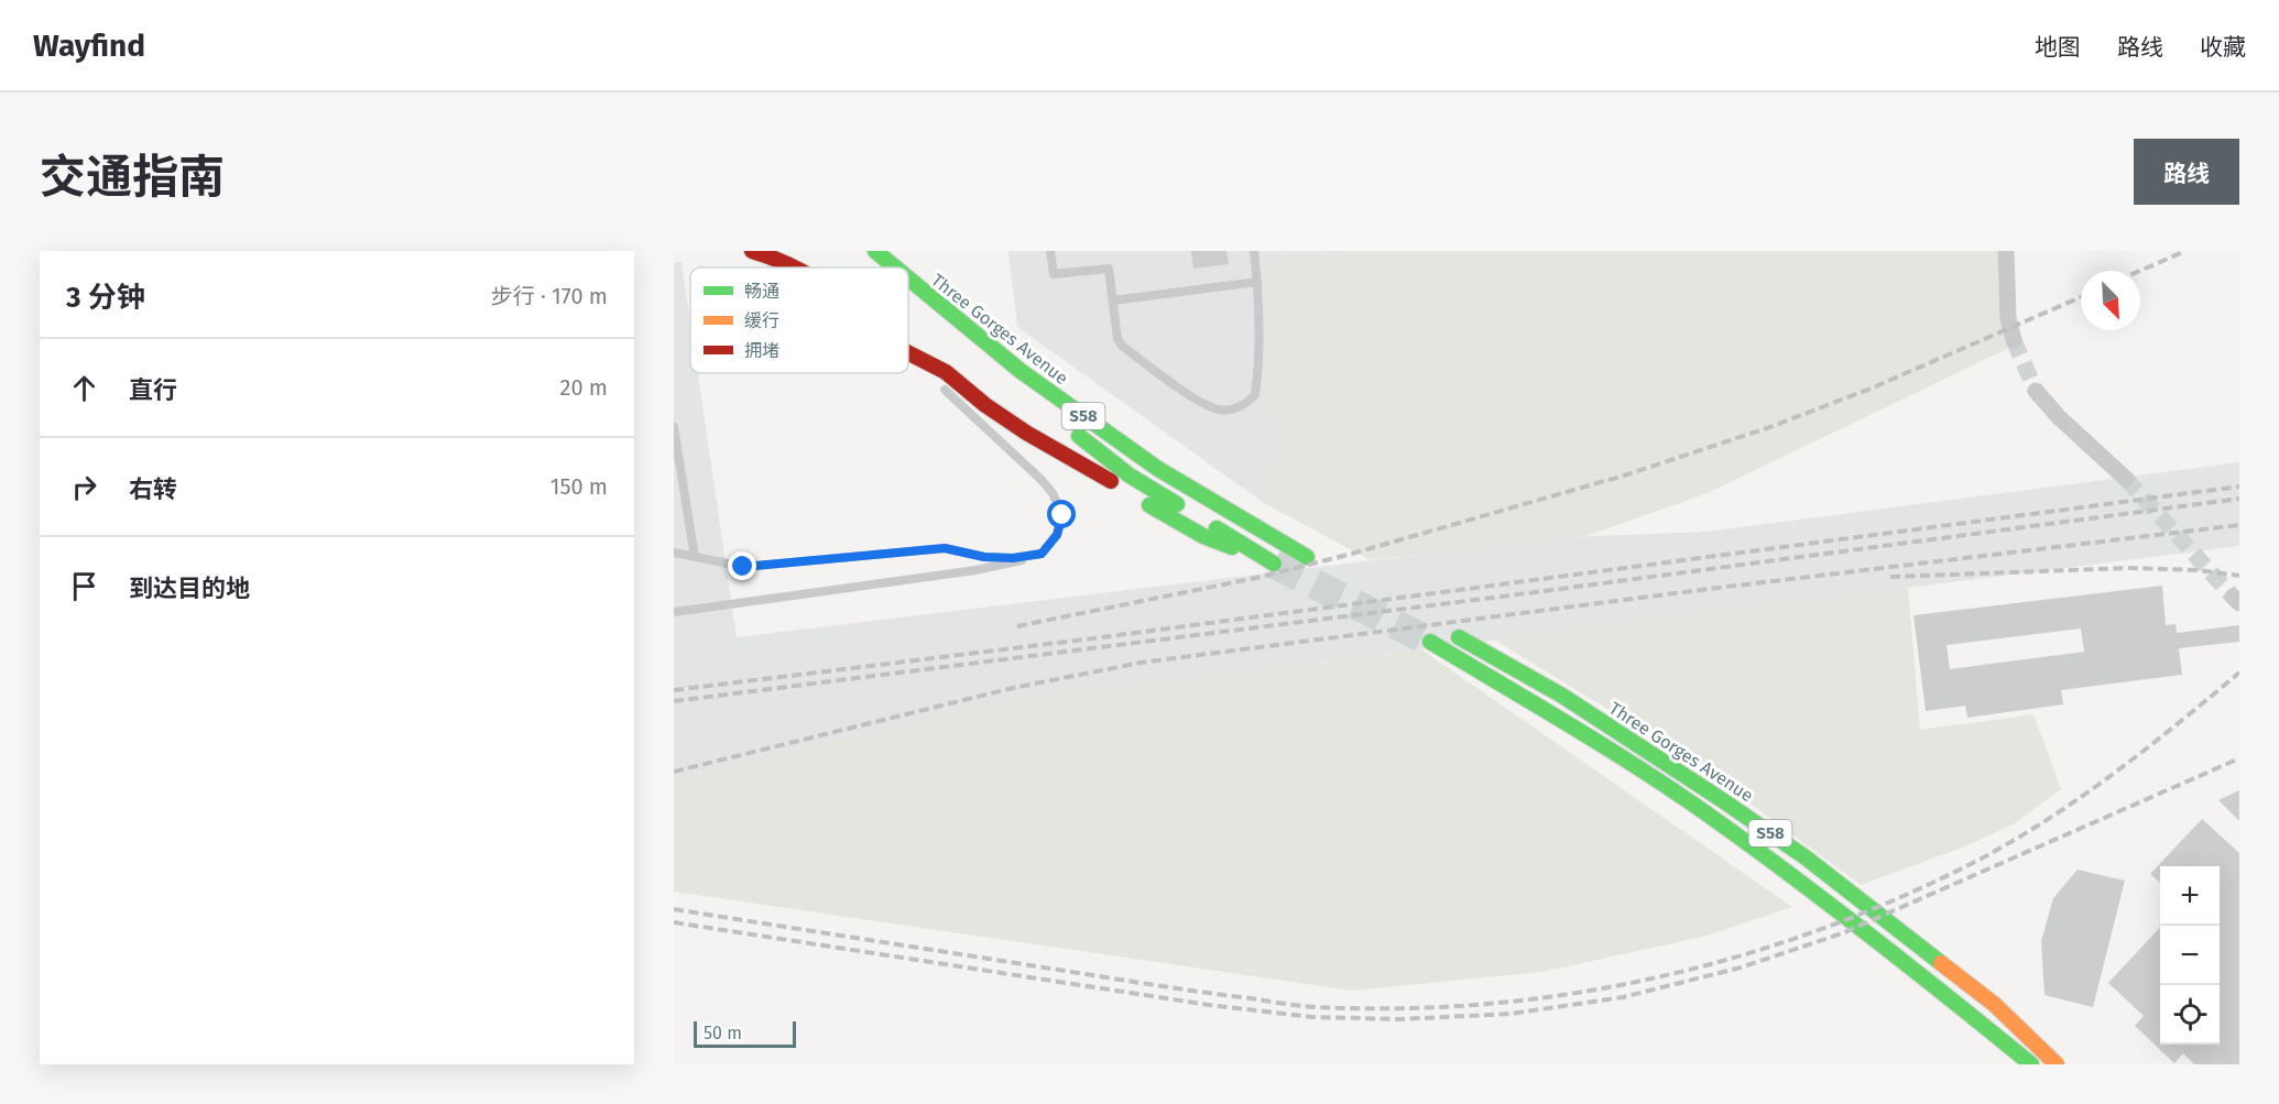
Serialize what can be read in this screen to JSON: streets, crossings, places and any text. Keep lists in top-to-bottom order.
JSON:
{
  "streets": {
    "main road": ["Three Gorges Avenue", "S58"]
  },
  "legend": ["畅通", "缓行", "拥堵"],
  "scale_bar": "50 m",
  "north": "bottom right",
  "page": {
    "header": "Wayfind",
    "nav": ["地图", "路线", "收藏"],
    "title": "交通指南",
    "buttons": "路线",
    "heading": ["3 分钟", "步行 · 170 m"],
    "list": [
      ["直行", "20 m"],
      ["右转", "150 m"],
      "到达目的地"
    ],
    "map_buttons": ["+", "−"],
    "scale": "50 m"
  }
}
